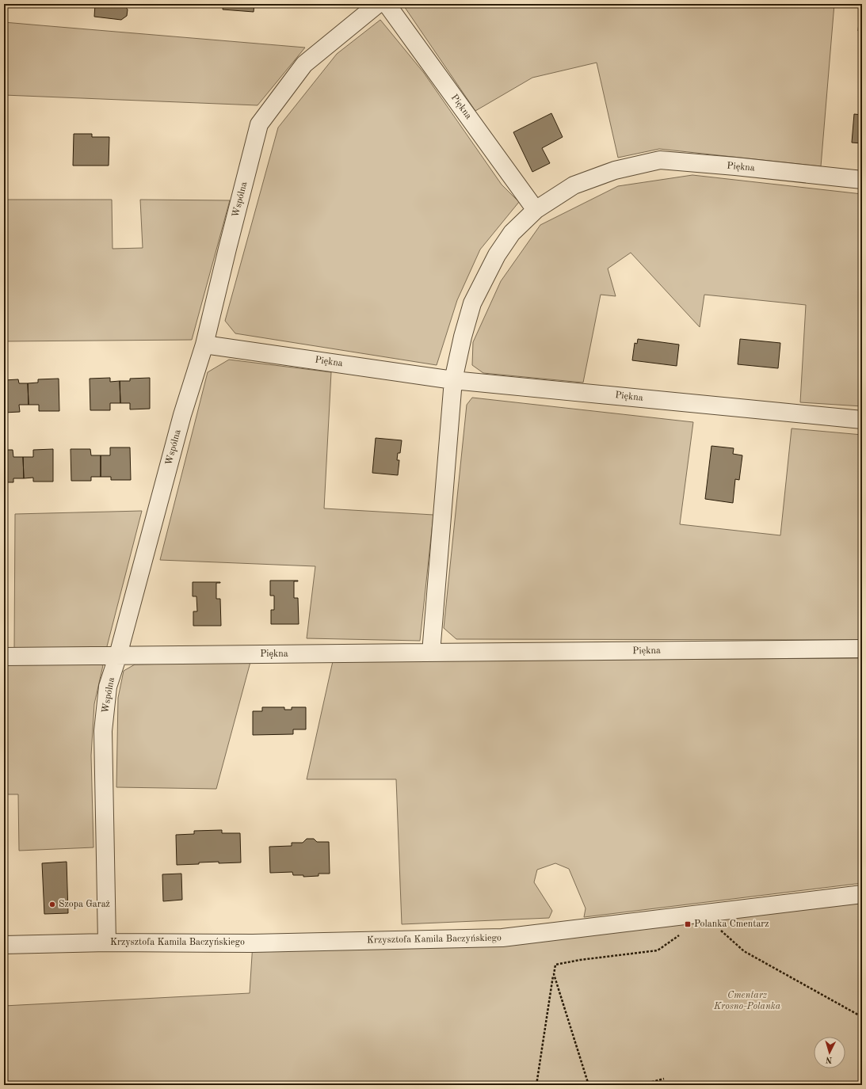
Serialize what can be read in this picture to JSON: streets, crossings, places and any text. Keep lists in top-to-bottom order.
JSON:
{
  "streets": {
    "street": ["Piękna", "Wspólna", "Krzysztofa Kamila Baczyńskiego"]
  },
  "crossings": [
    ["Piękna", "Wspólna"],
    ["Wspólna", "Krzysztofa Kamila Baczyńskiego"]
  ],
  "parks": ["Cmentarz Krosno-Polanka"],
  "places": {
    "other": ["Szopa Garaż"],
    "transit": ["Polanka Cmentarz"]
  },
  "north": "bottom"
}
